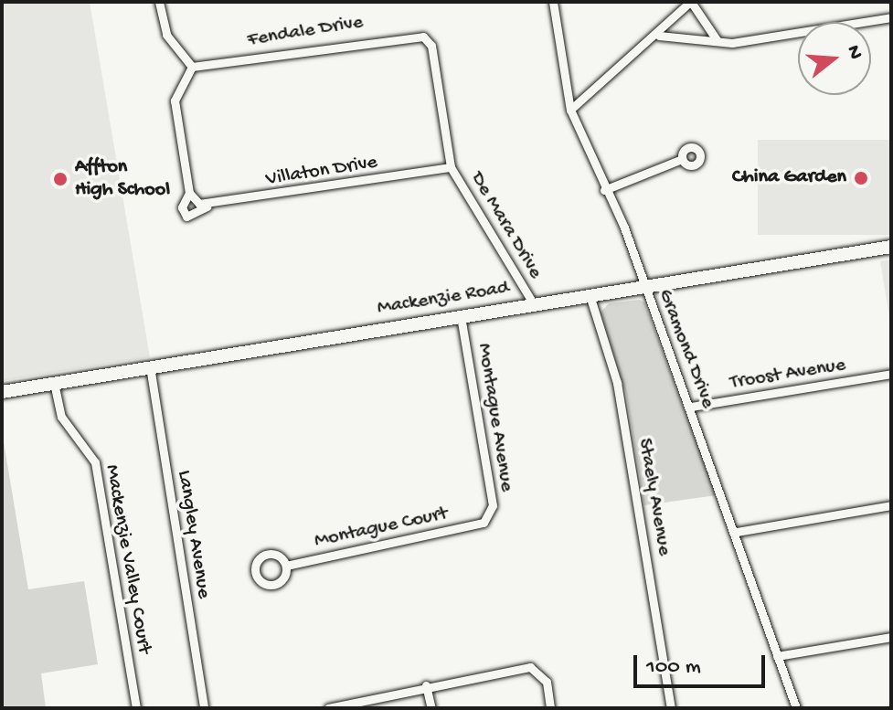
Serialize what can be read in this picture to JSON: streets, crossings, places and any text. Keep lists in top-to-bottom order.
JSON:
{
  "streets": {
    "main road": ["Mackenzie Road"],
    "street": [
      "Fendale Drive",
      "Villaton Drive",
      "De Mara Drive",
      "Gramond Drive",
      "Troost Avenue",
      "Montague Avenue",
      "Staely Avenue",
      "Montague Court",
      "Langley Avenue",
      "Mackenzie Valley Court"
    ]
  },
  "crossings": [
    ["Fendale Drive", "De Mara Drive"],
    ["Villaton Drive", "De Mara Drive"],
    ["De Mara Drive", "Mackenzie Road"],
    ["Mackenzie Road", "Gramond Drive"],
    ["Mackenzie Road", "Montague Avenue"],
    ["Mackenzie Road", "Staely Avenue"],
    ["Mackenzie Road", "Langley Avenue"],
    ["Mackenzie Road", "Mackenzie Valley Court"],
    ["Gramond Drive", "Troost Avenue"],
    ["Montague Avenue", "Montague Court"]
  ],
  "places": ["China Garden", "Affton High School"],
  "scale_bar": "100 m",
  "north": "right"
}
